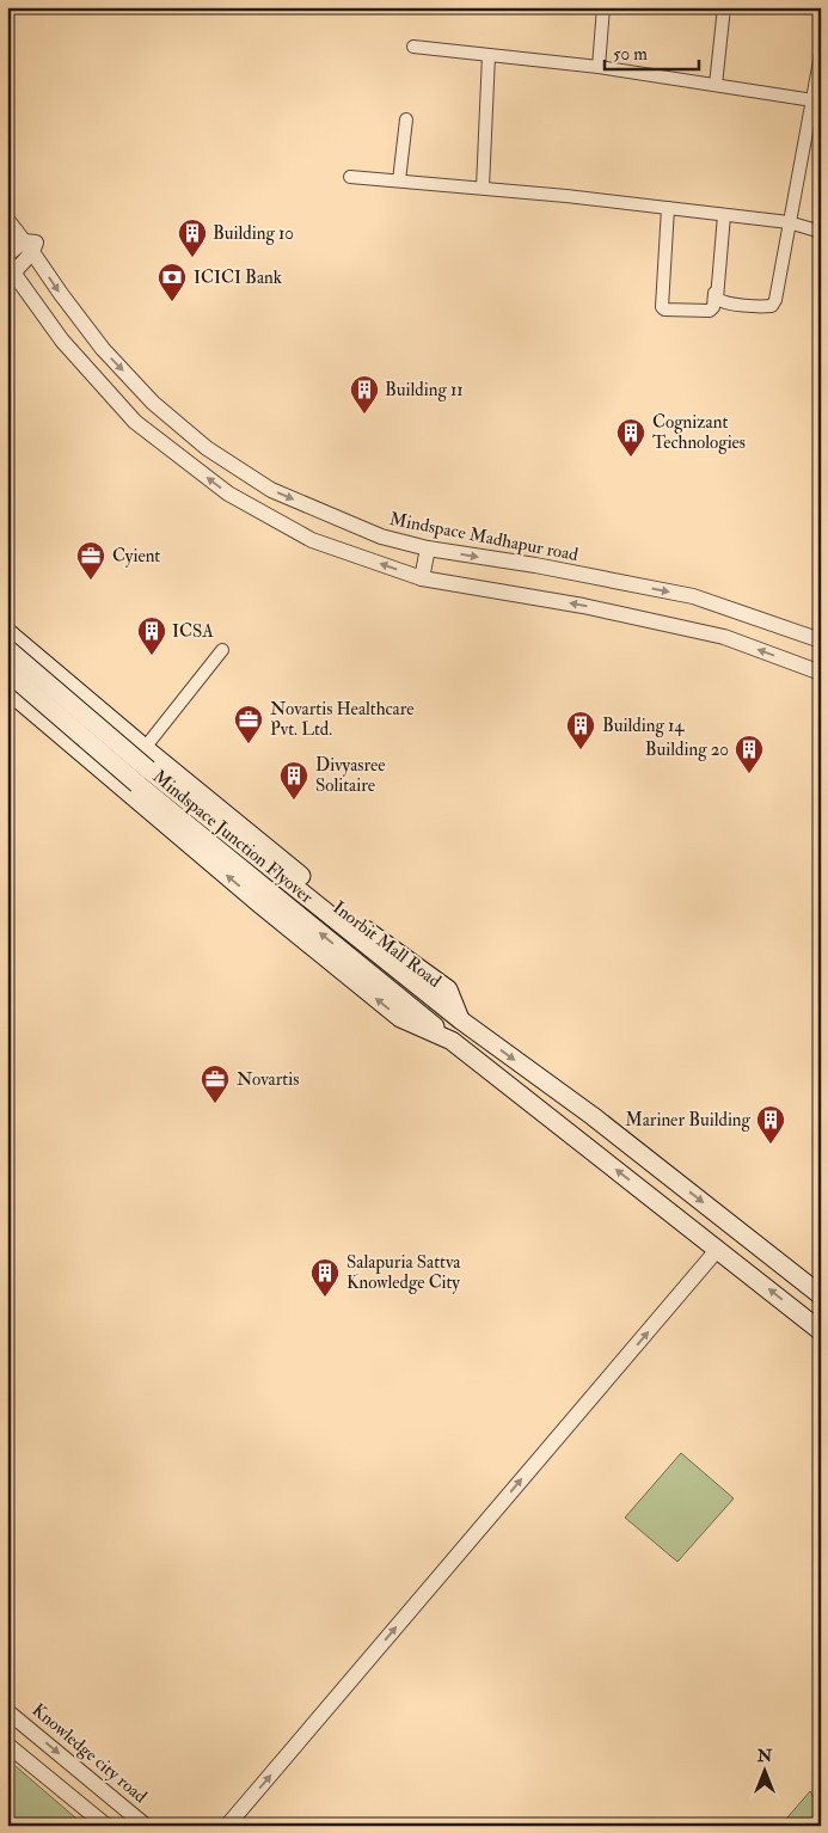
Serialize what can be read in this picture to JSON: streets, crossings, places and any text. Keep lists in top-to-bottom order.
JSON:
{
  "streets": {
    "main road": ["Mindspace Junction Flyover", "Inorbit Mall Road"],
    "street": ["Mindspace Madhapur road", "Knowledge city road"]
  },
  "crossings": [
    ["Mindspace Junction Flyover", "Inorbit Mall Road"]
  ],
  "places": {
    "building": [
      "Building 10",
      "Building 11",
      "Cognizant Technologies",
      "ICSA",
      "Building 14",
      "Building 20",
      "Divyasree Solitaire",
      "Mariner Building",
      "Salapuria Sattva Knowledge City"
    ],
    "bank": ["ICICI Bank"],
    "office": ["Cyient", "Novartis Healthcare Pvt. Ltd.", "Novartis"]
  },
  "scale_bar": "50 m",
  "north": "top"
}
